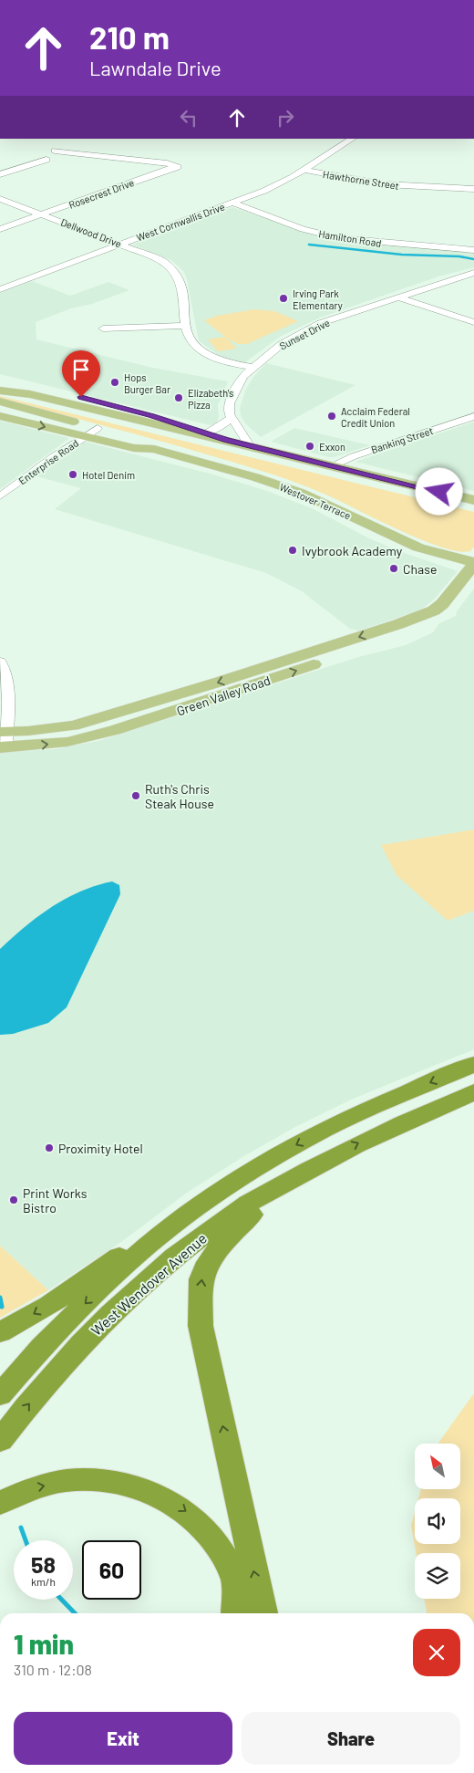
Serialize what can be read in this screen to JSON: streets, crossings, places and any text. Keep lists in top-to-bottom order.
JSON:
{
  "streets": {
    "highway": ["West Wendover Avenue"],
    "main road": ["Westover Terrace", "Green Valley Road"],
    "street": [
      "Hawthorne Street",
      "Rosecrest Drive",
      "West Cornwallis Drive",
      "Dellwood Drive",
      "Hamilton Road",
      "Sunset Drive",
      "Banking Street",
      "Enterprise Road"
    ]
  },
  "crossings": [
    ["Hawthorne Street", "West Cornwallis Drive"],
    ["Rosecrest Drive", "Dellwood Drive"],
    ["West Cornwallis Drive", "Dellwood Drive"],
    ["West Cornwallis Drive", "Hamilton Road"],
    ["Dellwood Drive", "Sunset Drive"],
    ["Enterprise Road", "Westover Terrace"],
    ["Westover Terrace", "Green Valley Road"]
  ],
  "places": [
    "Irving Park Elementary",
    "Hops Burger Bar",
    "Elizabeth's Pizza",
    "Acclaim Federal Credit Union",
    "Exxon",
    "Hotel Denim",
    "Ivybrook Academy",
    "Chase",
    "Ruth's Chris Steak House",
    "Proximity Hotel",
    "Print Works Bistro"
  ],
  "north": "top left",
  "page": {
    "turn": ["210 m", "Lawndale Drive"],
    "speed": "58 km/h",
    "limit": "60",
    "heading": ["1 min", "310 m · 12:08"],
    "buttons": ["Exit", "Share"]
  }
}
